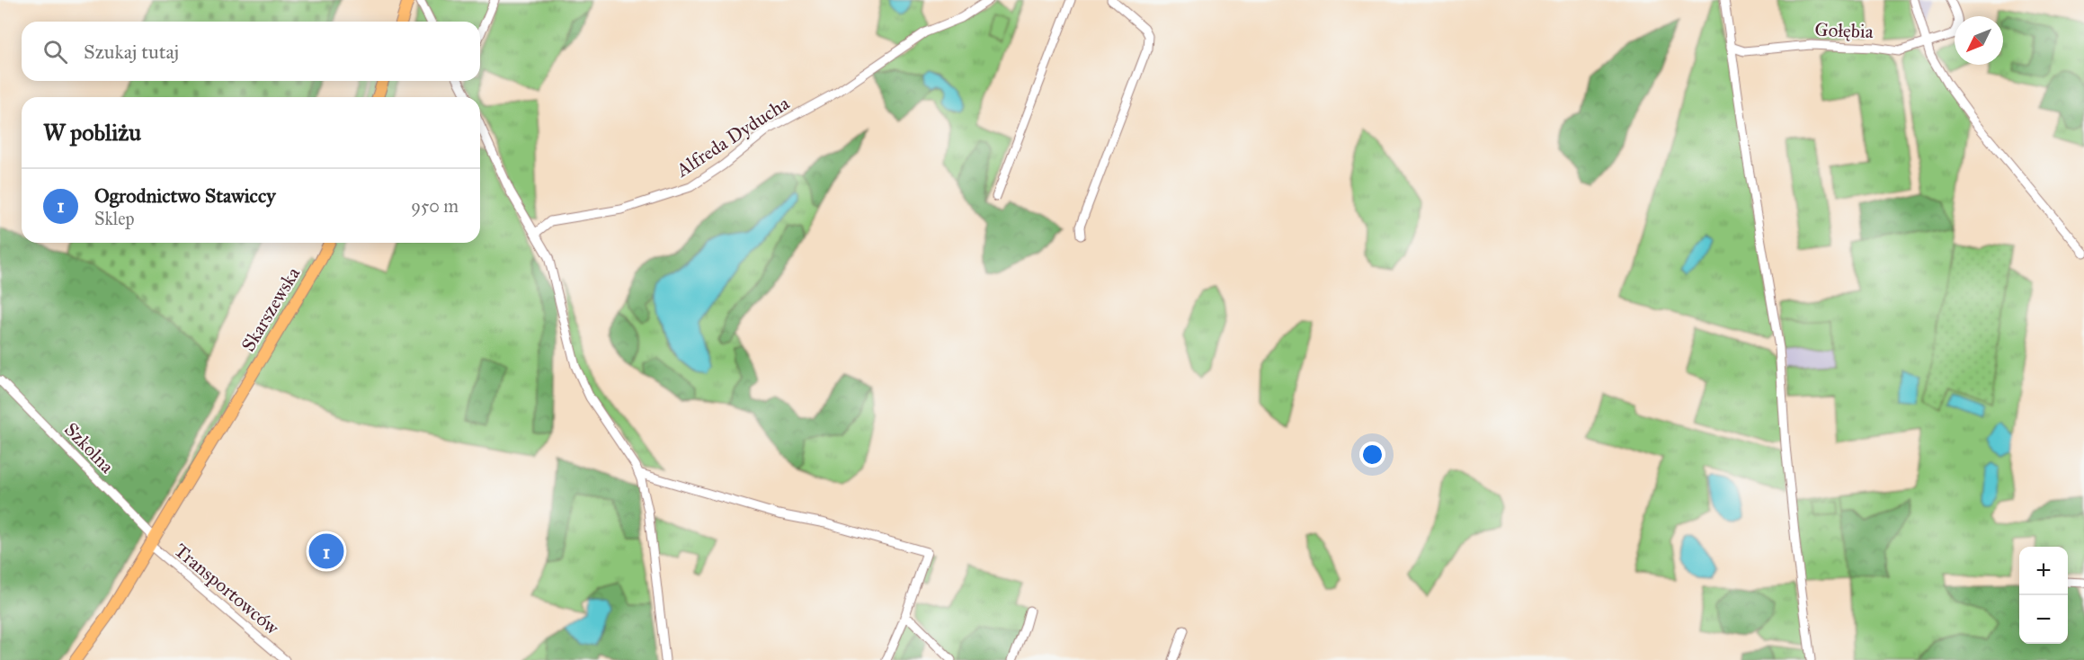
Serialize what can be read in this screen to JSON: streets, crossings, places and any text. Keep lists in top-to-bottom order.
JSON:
{
  "streets": {
    "main road": ["Skarszewska"],
    "street": [
      "Gołębia",
      "Alfreda Dyducha",
      "Szkolna",
      "Transportowców"
    ]
  },
  "crossings": [
    ["Skarszewska", "Szkolna"],
    ["Skarszewska", "Transportowców"],
    ["Szkolna", "Transportowców"]
  ],
  "north": "bottom left",
  "page": {
    "search": "Szukaj tutaj",
    "heading": "W pobliżu",
    "list": [
      {
        "mark": "1",
        "name": "Ogrodnictwo Stawiccy",
        "note": "Sklep",
        "value": "950 m"
      }
    ],
    "pins": "1",
    "map_buttons": ["+", "−"]
  }
}
